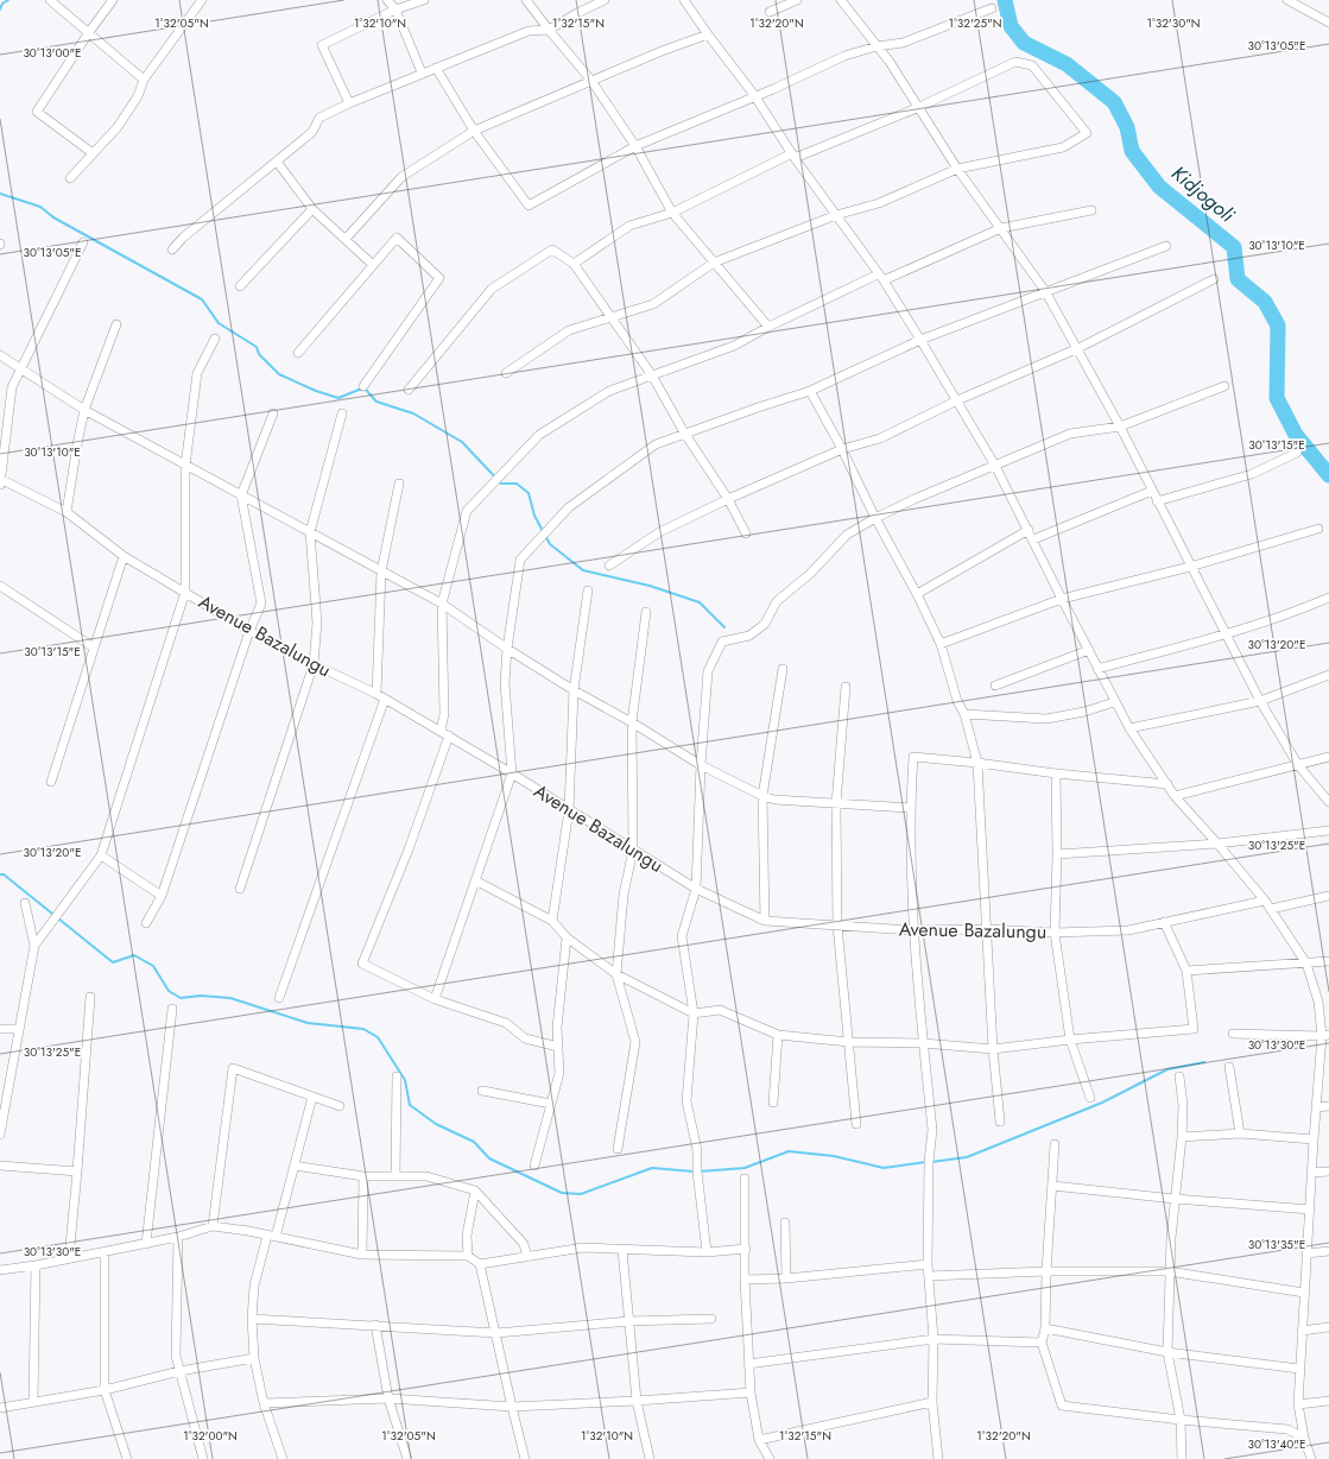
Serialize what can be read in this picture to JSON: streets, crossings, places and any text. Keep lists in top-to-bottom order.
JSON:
{
  "streets": {
    "street": ["Avenue Bazalungu"]
  },
  "water": ["Kidjogoli"],
  "coordinates": [
    "1°32'05\"N",
    "1°32'10\"N",
    "1°32'15\"N",
    "1°32'20\"N",
    "1°32'25\"N",
    "1°32'30\"N",
    "30°13'05\"E",
    "30°13'00\"E",
    "30°13'10\"E",
    "30°13'15\"E",
    "30°13'20\"E",
    "30°13'25\"E",
    "30°13'30\"E",
    "30°13'35\"E",
    "1°32'00\"N",
    "30°13'40\"E"
  ]
}
